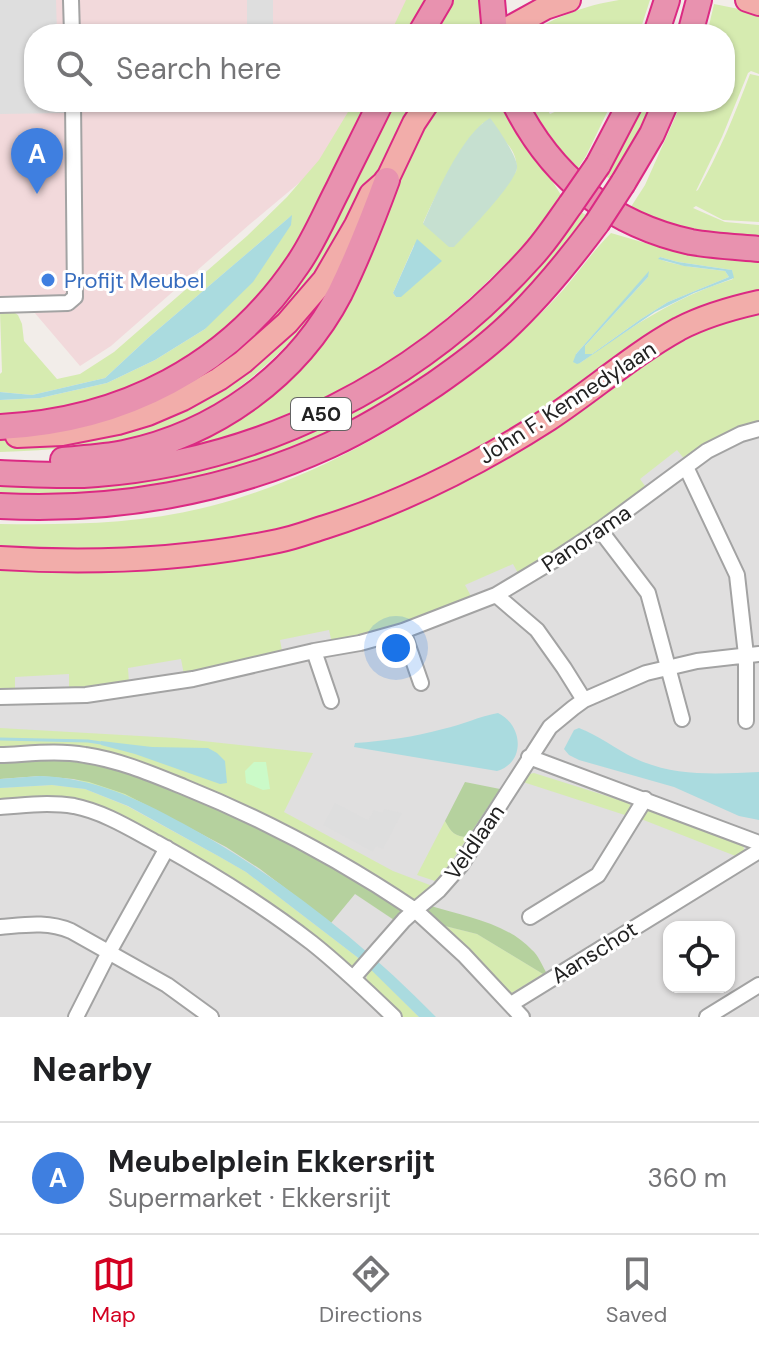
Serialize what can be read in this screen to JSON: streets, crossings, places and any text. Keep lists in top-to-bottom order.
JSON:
{
  "streets": {
    "highway": ["John F. Kennedylaan", "A50"],
    "street": ["Panorama", "Veldlaan", "Aanschot"]
  },
  "places": ["Profijt Meubel"],
  "page": {
    "search": "Search here",
    "pins": "A",
    "heading": "Nearby",
    "list": [
      {
        "mark": "A",
        "name": "Meubelplein Ekkersrijt",
        "note": "Supermarket · Ekkersrijt",
        "value": "360 m"
      }
    ],
    "nav": ["Map", "Directions", "Saved"]
  }
}
